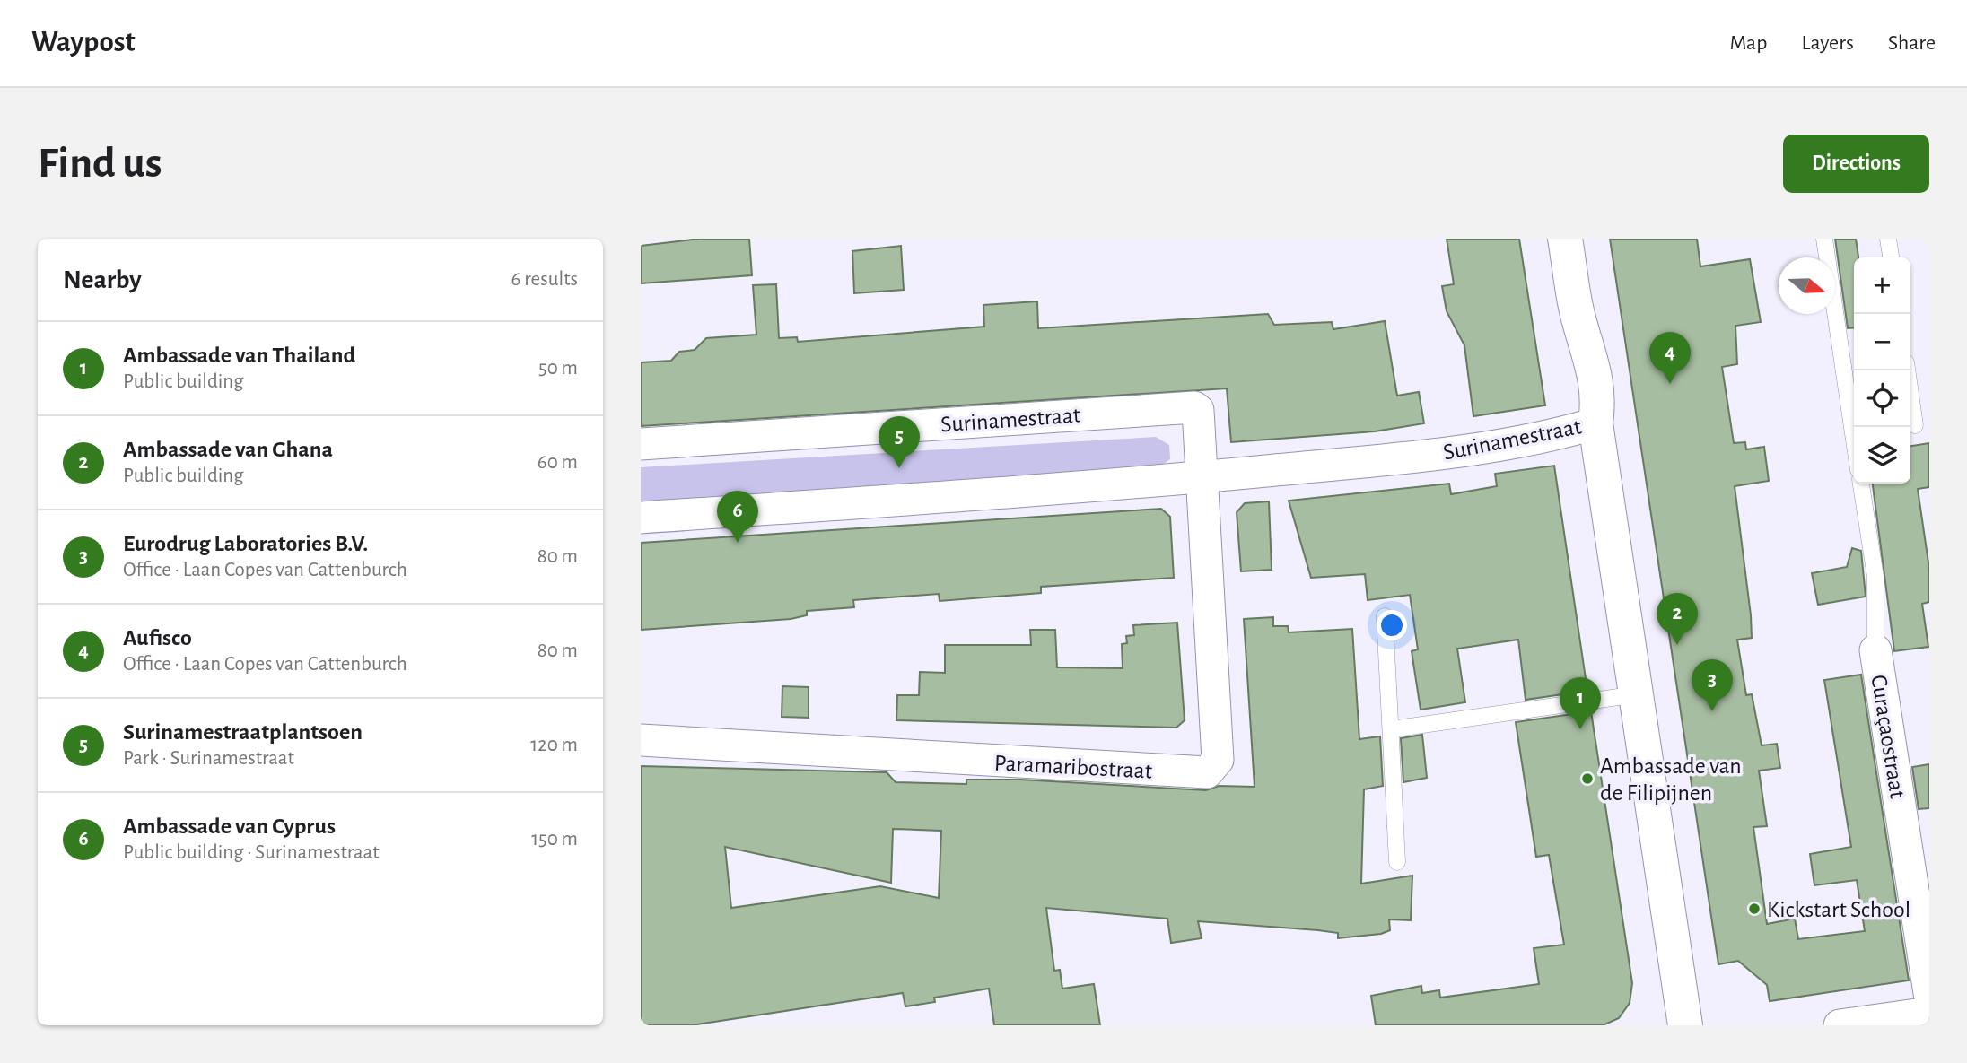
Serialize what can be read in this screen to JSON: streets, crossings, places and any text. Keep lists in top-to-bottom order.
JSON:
{
  "streets": {
    "street": ["Surinamestraat", "Curaçaostraat", "Paramaribostraat"]
  },
  "crossings": [
    ["Surinamestraat", "Paramaribostraat"]
  ],
  "places": ["Ambassade van de Filipijnen", "Kickstart School"],
  "north": "right",
  "page": {
    "header": "Waypost",
    "nav": ["Map", "Layers", "Share"],
    "buttons": "Directions",
    "title": "Find us",
    "heading": ["Nearby", "6 results"],
    "map_buttons": ["+", "−"],
    "list": [
      {
        "mark": "1",
        "name": "Ambassade van Thailand",
        "note": "Public building",
        "value": "50 m"
      },
      {
        "mark": "2",
        "name": "Ambassade van Ghana",
        "note": "Public building",
        "value": "60 m"
      },
      {
        "mark": "3",
        "name": "Eurodrug Laboratories B.V.",
        "note": "Office · Laan Copes van Cattenburch",
        "value": "80 m"
      },
      {
        "mark": "4",
        "name": "Aufisco",
        "note": "Office · Laan Copes van Cattenburch",
        "value": "80 m"
      },
      {
        "mark": "5",
        "name": "Surinamestraatplantsoen",
        "note": "Park · Surinamestraat",
        "value": "120 m"
      },
      {
        "mark": "6",
        "name": "Ambassade van Cyprus",
        "note": "Public building · Surinamestraat",
        "value": "150 m"
      }
    ],
    "pins": [
      "4",
      "5",
      "6",
      "2",
      "3",
      "1"
    ]
  }
}
